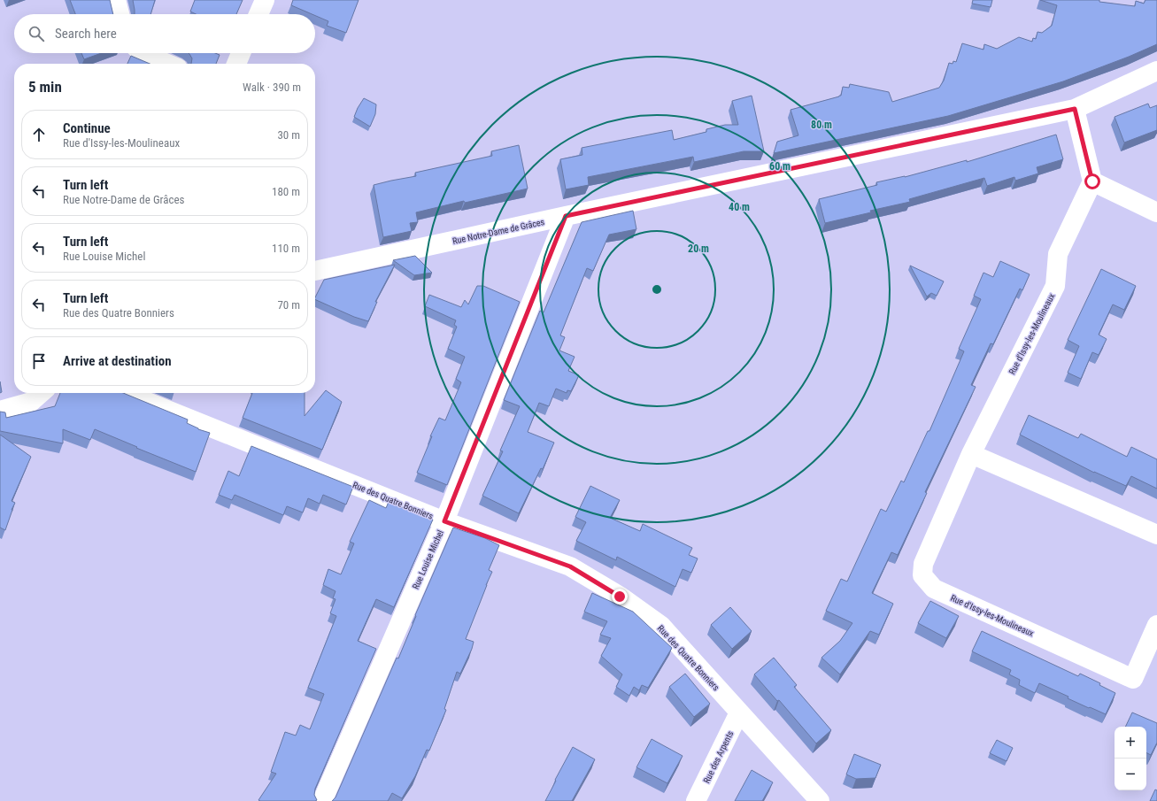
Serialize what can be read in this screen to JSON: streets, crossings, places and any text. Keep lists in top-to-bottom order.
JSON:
{
  "streets": {
    "street": [
      "Rue Notre-Dame de Grâces",
      "Rue d'Issy-les-Moulineaux",
      "Rue des Quatre Bonniers",
      "Rue Louise Michel",
      "Rue des Arpents"
    ]
  },
  "crossings": [
    ["Rue Notre-Dame de Grâces", "Rue Louise Michel"],
    ["Rue des Quatre Bonniers", "Rue Louise Michel"],
    ["Rue des Quatre Bonniers", "Rue des Arpents"]
  ],
  "page": {
    "search": "Search here",
    "heading": ["5 min", "Walk · 390 m"],
    "list": [
      ["Continue", "Rue d'Issy-les-Moulineaux", "30 m"],
      ["Turn left", "Rue Notre-Dame de Grâces", "180 m"],
      ["Turn left", "Rue Louise Michel", "110 m"],
      ["Turn left", "Rue des Quatre Bonniers", "70 m"],
      "Arrive at destination"
    ],
    "map_buttons": ["+", "−"]
  },
  "rings": [
    "80 m",
    "60 m",
    "40 m",
    "20 m"
  ]
}
